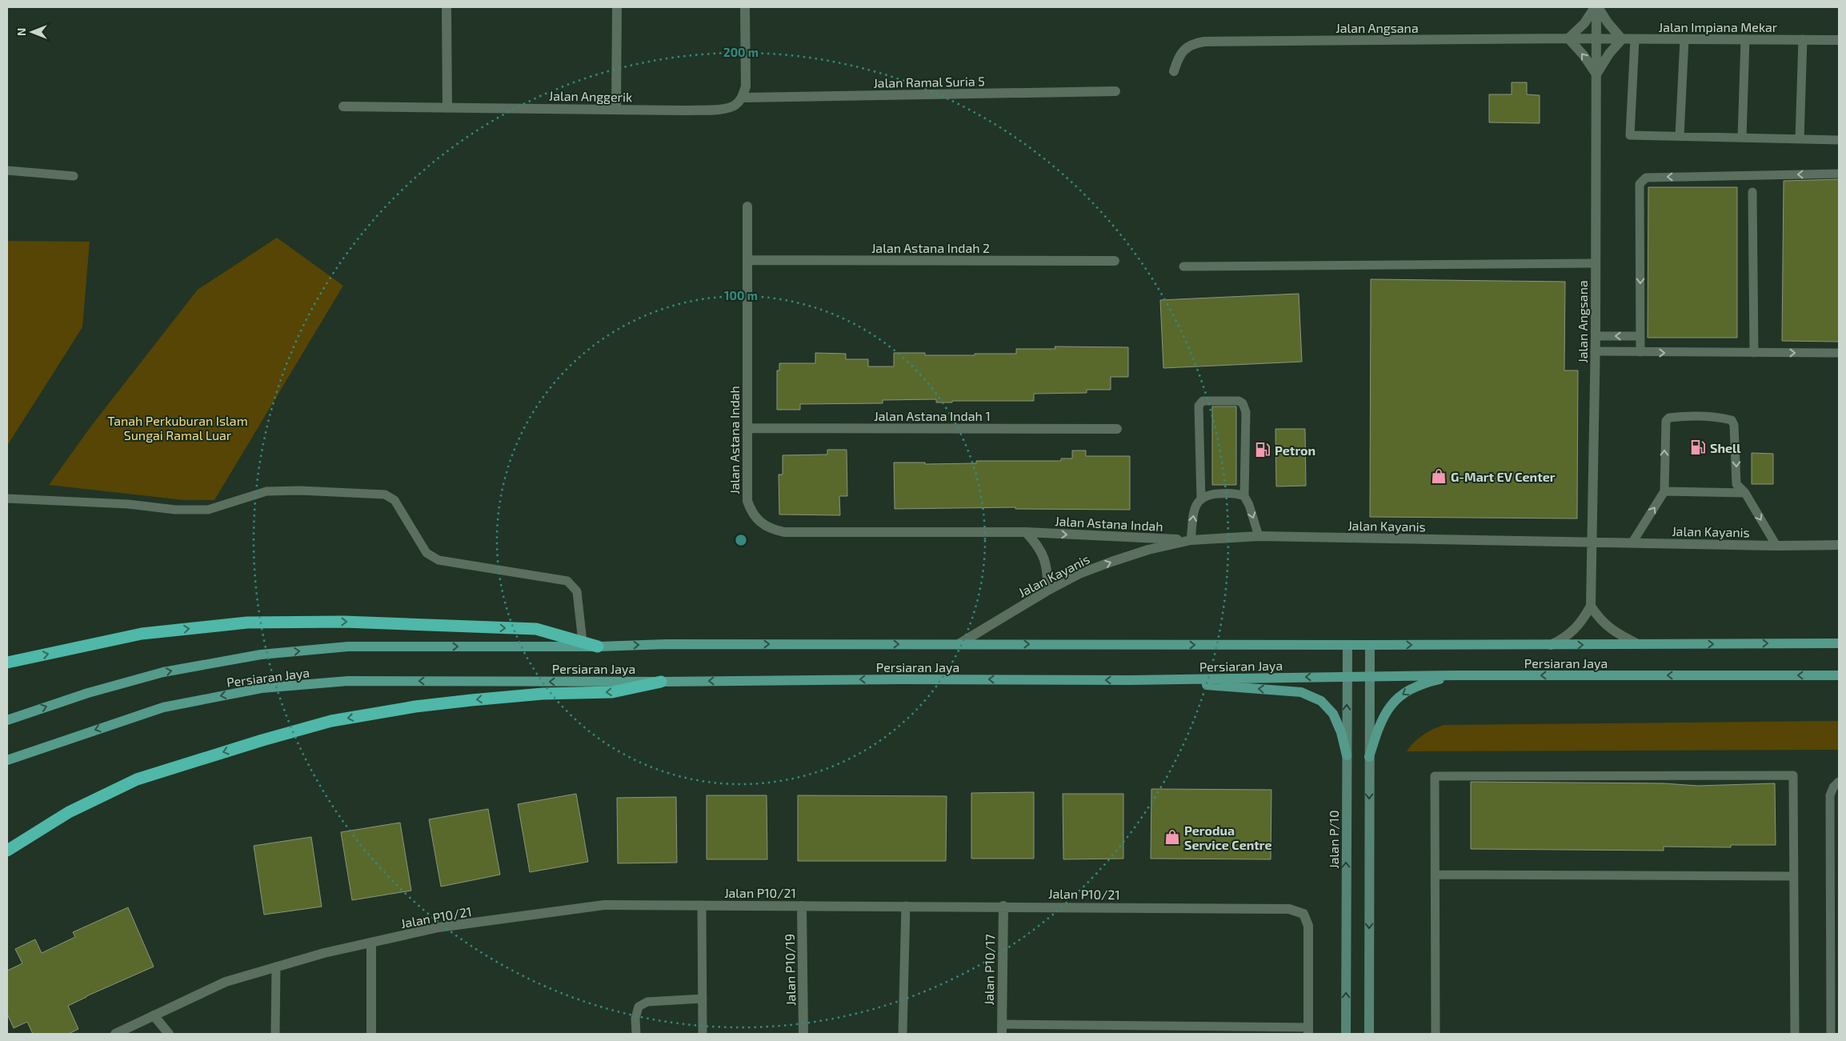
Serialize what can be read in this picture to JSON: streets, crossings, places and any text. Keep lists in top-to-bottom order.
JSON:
{
  "streets": {
    "main road": ["Persiaran Jaya"],
    "street": [
      "Jalan Impiana Mekar",
      "Jalan Angsana",
      "Jalan Ramal Suria 5",
      "Jalan Anggerik",
      "Jalan Astana Indah 2",
      "Jalan Astana Indah 1",
      "Jalan Astana Indah",
      "Jalan Kayanis",
      "Jalan P/10",
      "Jalan P10/21",
      "Jalan P10/19",
      "Jalan P10/17"
    ]
  },
  "crossings": [
    ["Jalan Impiana Mekar", "Jalan Angsana"],
    ["Jalan Angsana", "Jalan Kayanis"],
    ["Jalan Ramal Suria 5", "Jalan Anggerik"],
    ["Jalan Astana Indah 2", "Jalan Astana Indah"],
    ["Jalan Astana Indah 1", "Jalan Astana Indah"],
    ["Jalan Astana Indah", "Jalan Kayanis"],
    ["Jalan Kayanis", "Persiaran Jaya"],
    ["Persiaran Jaya", "Jalan P/10"],
    ["Jalan P10/21", "Jalan P10/19"],
    ["Jalan P10/21", "Jalan P10/17"]
  ],
  "parks": ["Tanah Perkuburan Islam Sungai Ramal Luar"],
  "places": {
    "fuel station": ["Shell", "Petron"],
    "shop": ["G-Mart EV Center", "Perodua Service Centre"]
  },
  "north": "left",
  "rings": ["200 m", "100 m"]
}
